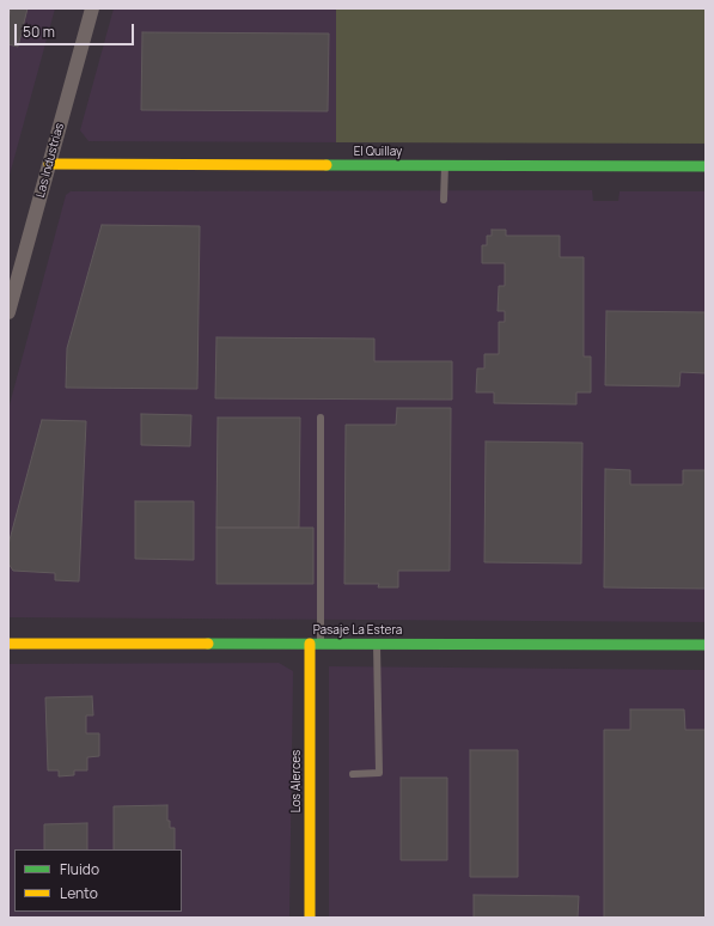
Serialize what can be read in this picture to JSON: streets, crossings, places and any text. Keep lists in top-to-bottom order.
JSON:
{
  "streets": {
    "street": [
      "El Quillay",
      "Las Industrias",
      "Pasaje La Estera",
      "Los Alerces"
    ]
  },
  "crossings": [
    ["El Quillay", "Las Industrias"],
    ["Pasaje La Estera", "Los Alerces"]
  ],
  "legend": ["Fluido", "Lento"],
  "scale_bar": "50 m"
}
